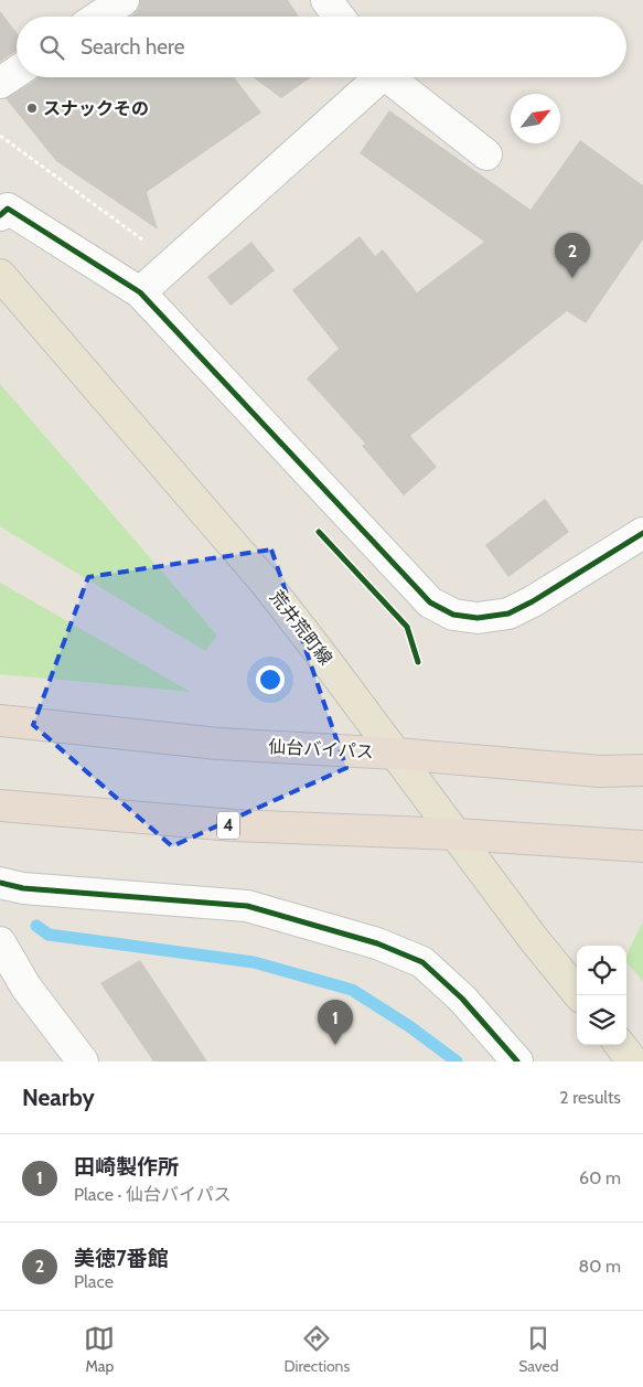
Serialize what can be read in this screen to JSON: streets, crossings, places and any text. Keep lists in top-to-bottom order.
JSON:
{
  "streets": {
    "highway": ["仙台バイパス", "4"],
    "main road": ["荒井荒町線"]
  },
  "crossings": [
    ["荒井荒町線", "仙台バイパス"],
    ["荒井荒町線", "4"]
  ],
  "places": ["スナックその"],
  "north": "top right",
  "page": {
    "search": "Search here",
    "pins": ["2", "1"],
    "heading": ["Nearby", "2 results"],
    "list": [
      {
        "mark": "1",
        "name": "田崎製作所",
        "note": "Place · 仙台バイパス",
        "value": "60 m"
      },
      {
        "mark": "2",
        "name": "美徳7番館",
        "note": "Place",
        "value": "80 m"
      }
    ],
    "nav": ["Map", "Directions", "Saved"]
  }
}
